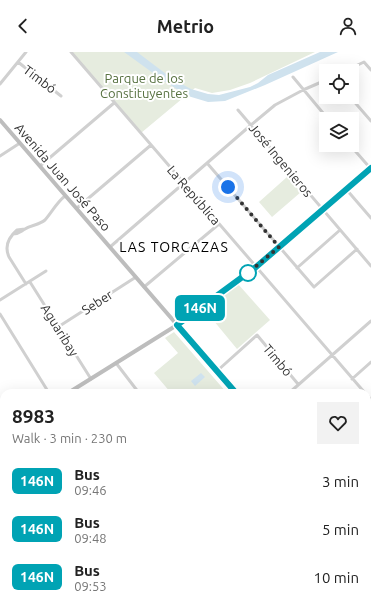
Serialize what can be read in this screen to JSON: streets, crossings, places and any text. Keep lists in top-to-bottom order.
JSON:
{
  "streets": {
    "main road": ["Avenida Juan José Paso"],
    "street": [
      "Timbó",
      "José Ingenieros",
      "La República",
      "Seber",
      "Aguaribay"
    ]
  },
  "crossings": [
    ["Timbó", "Avenida Juan José Paso"],
    ["Avenida Juan José Paso", "Seber"],
    ["Seber", "Aguaribay"]
  ],
  "districts": ["LAS TORCAZAS"],
  "parks": ["Parque de los Constituyentes"],
  "lines": ["bus line 146N"],
  "page": {
    "header": "Metrio",
    "on_map": "146N",
    "heading": ["8983", "Walk · 3 min · 230 m"],
    "list": [
      {
        "mark": "146N",
        "name": "Bus",
        "note": "09:46",
        "value": "3 min"
      },
      {
        "mark": "146N",
        "name": "Bus",
        "note": "09:48",
        "value": "5 min"
      },
      {
        "mark": "146N",
        "name": "Bus",
        "note": "09:53",
        "value": "10 min"
      }
    ]
  }
}
